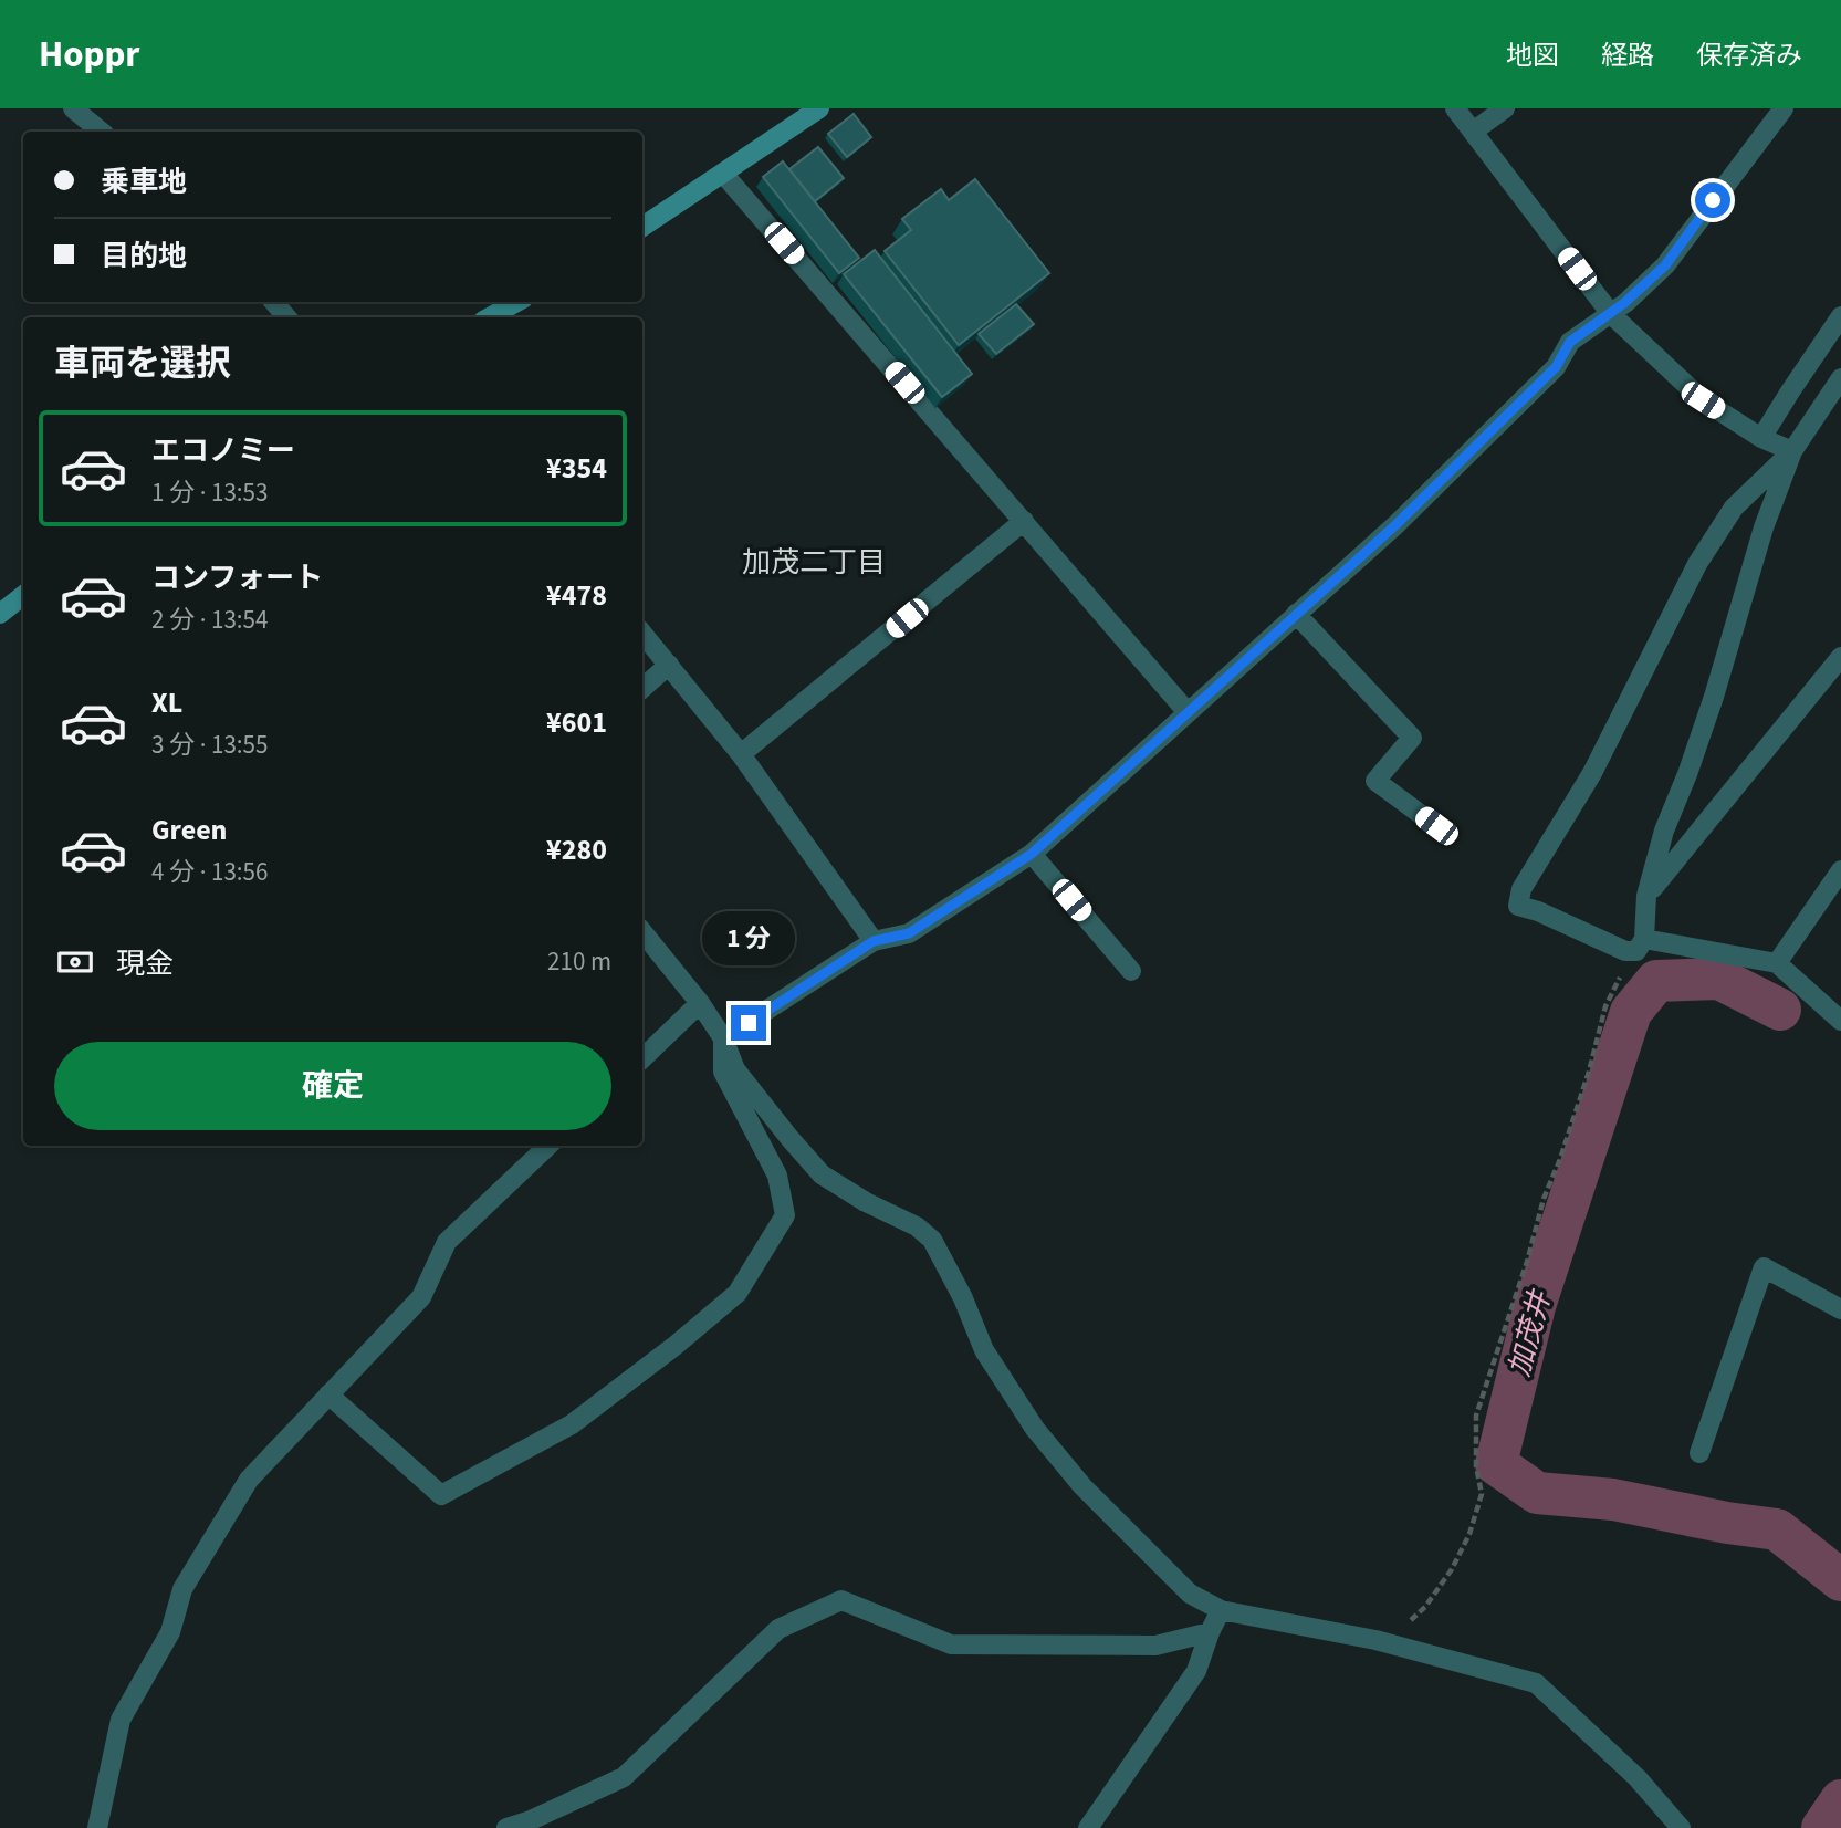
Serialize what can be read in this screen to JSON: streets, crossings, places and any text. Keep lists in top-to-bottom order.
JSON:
{
  "districts": ["加茂二丁目"],
  "water": ["加茂井"],
  "page": {
    "header": "Hoppr",
    "nav": ["地図", "経路", "保存済み"],
    "banner": ["乗車地", "目的地"],
    "heading": "車両を選択",
    "list": [
      {
        "name": "エコノミー",
        "note": "1 分 · 13:53",
        "value": "¥354"
      },
      {
        "name": "コンフォート",
        "note": "2 分 · 13:54",
        "value": "¥478"
      },
      {
        "name": "XL",
        "note": "3 分 · 13:55",
        "value": "¥601"
      },
      {
        "name": "Green",
        "note": "4 分 · 13:56",
        "value": "¥280"
      }
    ],
    "bubble": "1 分",
    "pay": ["現金", "210 m"],
    "buttons": "確定"
  }
}
